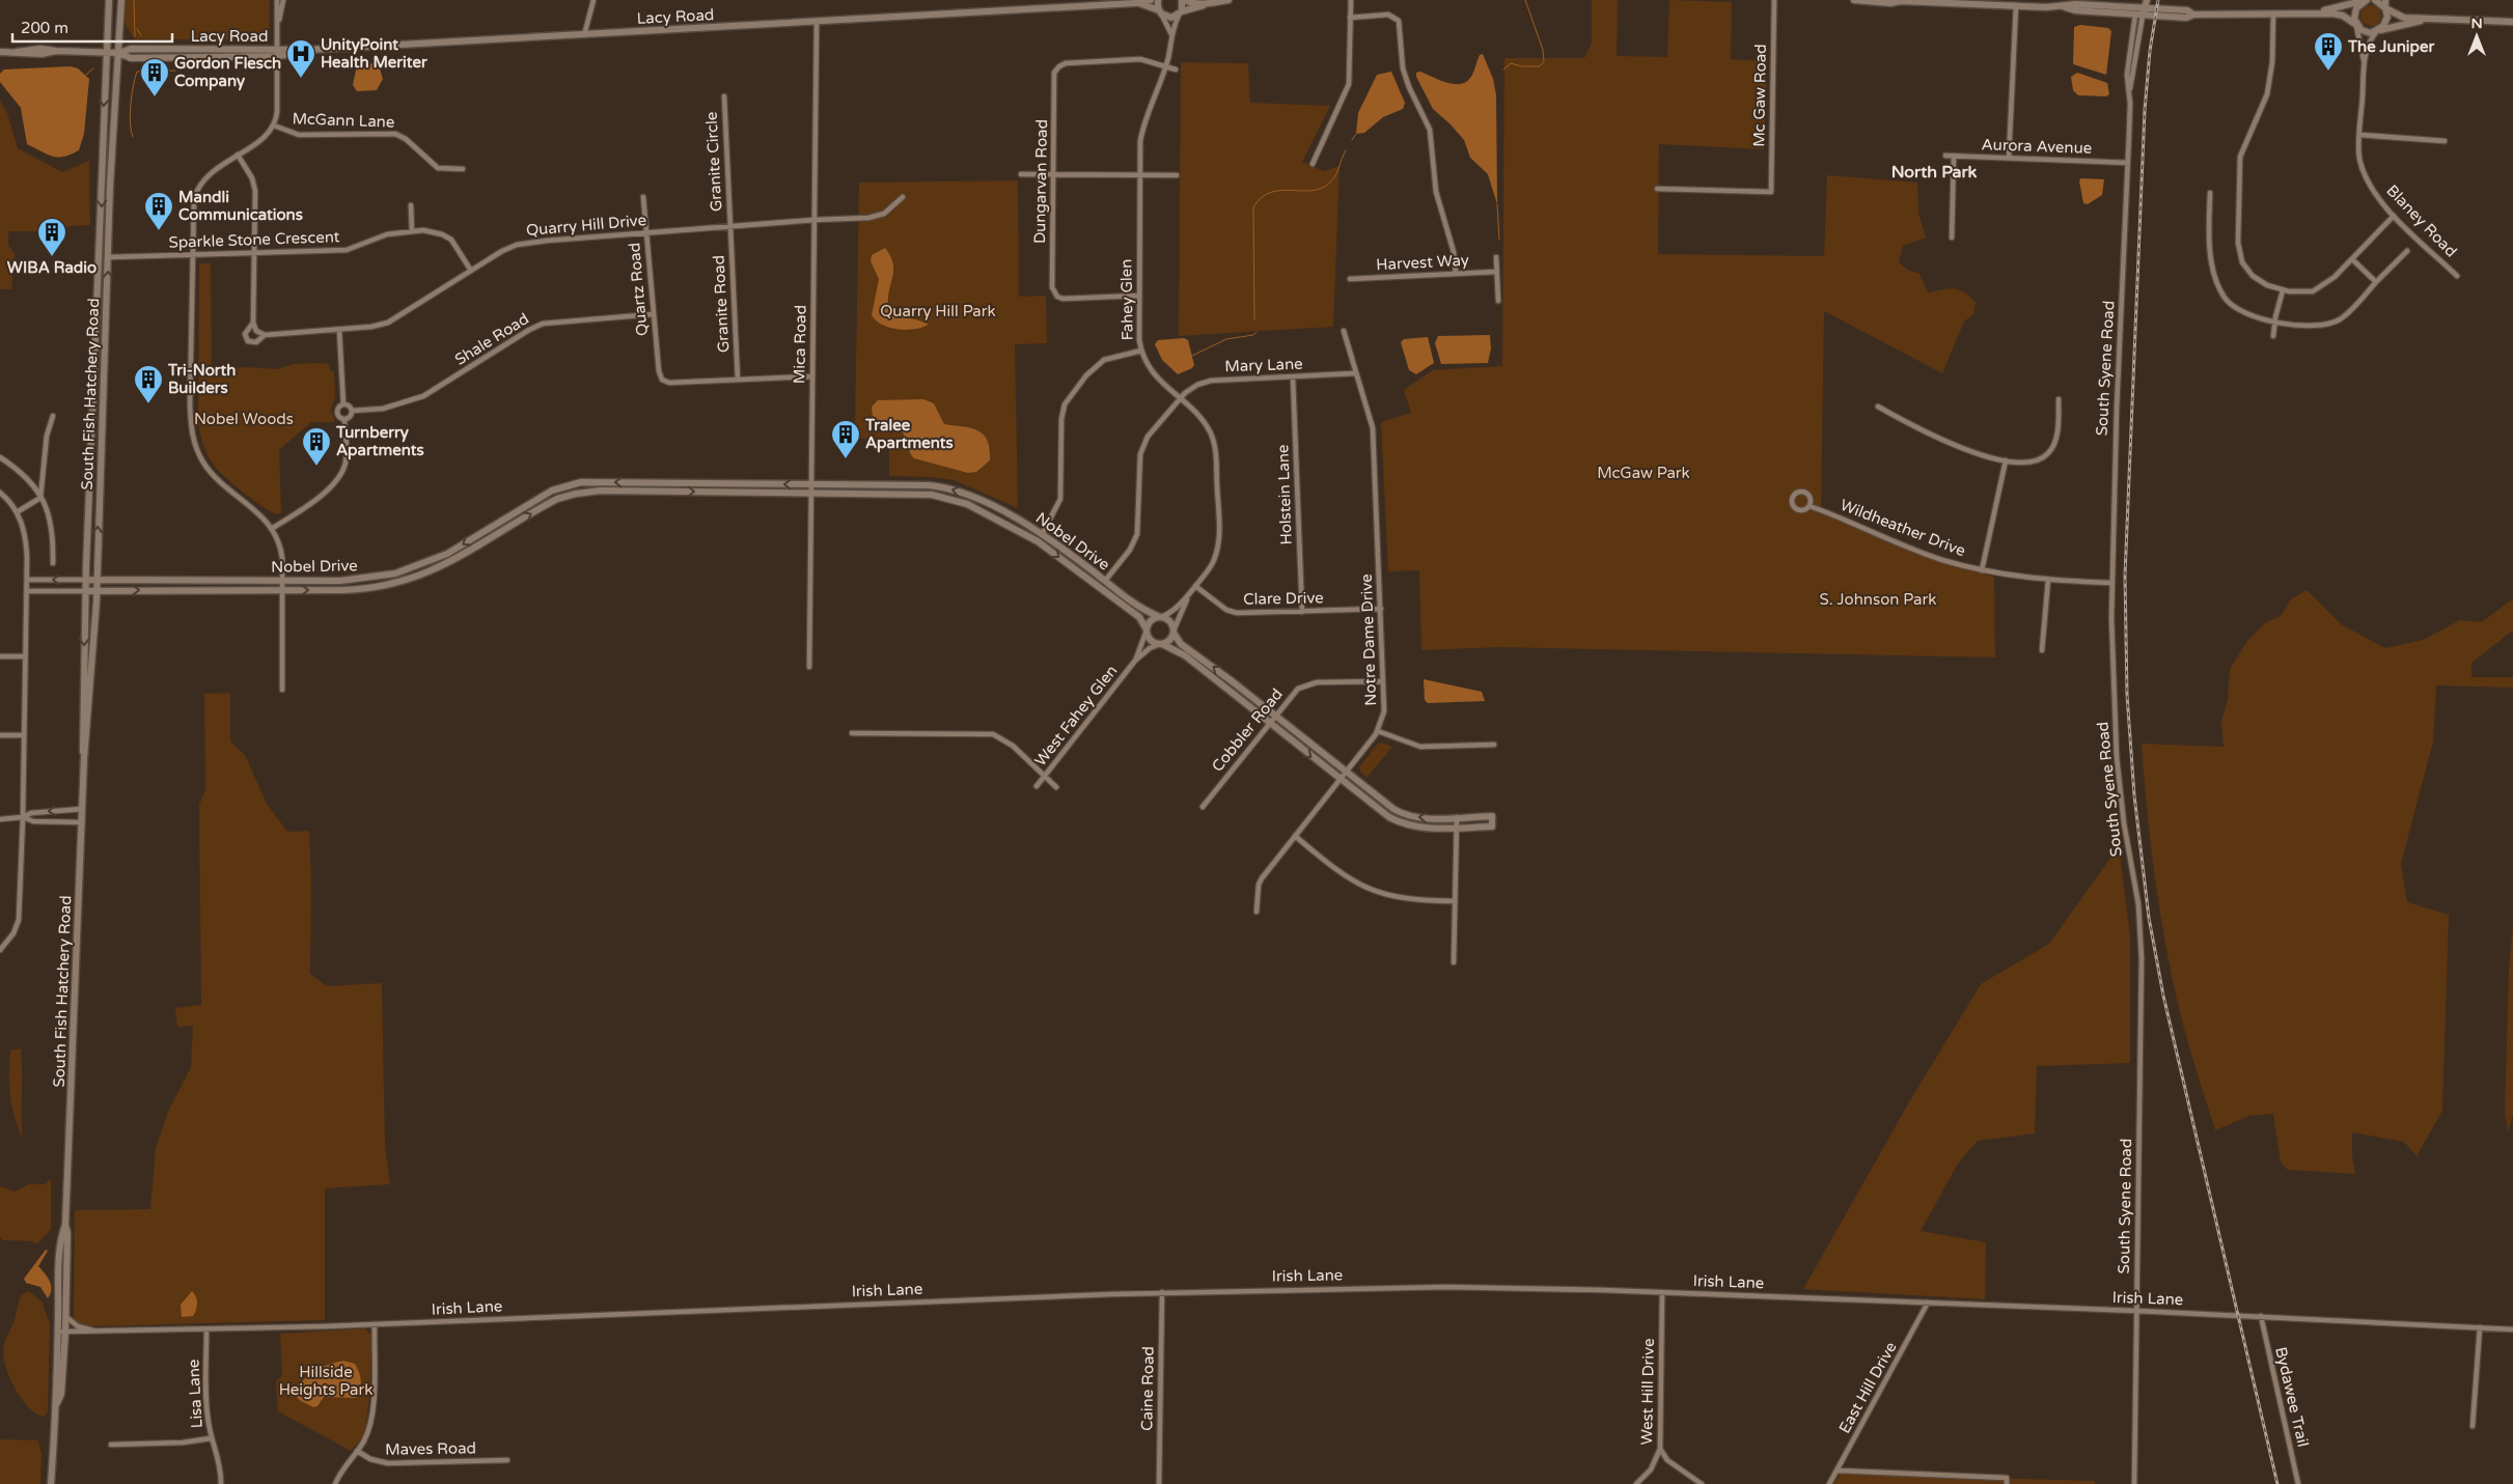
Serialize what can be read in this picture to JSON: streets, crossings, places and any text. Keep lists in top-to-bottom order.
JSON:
{
  "streets": {
    "main road": [
      "Lacy Road",
      "Fahey Glen",
      "South Syene Road",
      "South Fish Hatchery Road",
      "Nobel Drive"
    ],
    "street": [
      "Mc Gaw Road",
      "McGann Lane",
      "Aurora Avenue",
      "Granite Circle",
      "Dungarvan Road",
      "Blaney Road",
      "Quarry Hill Drive",
      "Sparkle Stone Crescent",
      "Harvest Way",
      "Quartz Road",
      "Granite Road",
      "Shale Road",
      "Mica Road",
      "Mary Lane",
      "Holstein Lane",
      "Wildheather Drive",
      "Clare Drive",
      "Notre Dame Drive",
      "West Fahey Glen",
      "Cobbler Road",
      "Irish Lane",
      "East Hill Drive",
      "Caine Road",
      "West Hill Drive",
      "Lisa Lane",
      "Bydawee Trail",
      "Maves Road"
    ]
  },
  "crossings": [
    ["Lacy Road", "Fahey Glen"],
    ["Lacy Road", "Mica Road"],
    ["Lacy Road", "South Fish Hatchery Road"],
    ["Aurora Avenue", "South Syene Road"],
    ["Granite Circle", "Quarry Hill Drive"],
    ["Granite Circle", "Granite Road"],
    ["Dungarvan Road", "Fahey Glen"],
    ["Quarry Hill Drive", "Sparkle Stone Crescent"],
    ["Quarry Hill Drive", "Quartz Road"],
    ["Quarry Hill Drive", "Granite Road"],
    ["Quarry Hill Drive", "Mica Road"],
    ["Sparkle Stone Crescent", "South Fish Hatchery Road"],
    ["Quartz Road", "Granite Road"],
    ["Quartz Road", "Shale Road"],
    ["Fahey Glen", "Mary Lane"],
    ["Fahey Glen", "Nobel Drive"],
    ["Fahey Glen", "Clare Drive"],
    ["Fahey Glen", "West Fahey Glen"],
    ["Mica Road", "Nobel Drive"],
    ["Mary Lane", "Holstein Lane"],
    ["Mary Lane", "Nobel Drive"],
    ["Mary Lane", "Notre Dame Drive"],
    ["South Syene Road", "Wildheather Drive"],
    ["South Syene Road", "Irish Lane"],
    ["South Fish Hatchery Road", "Nobel Drive"],
    ["South Fish Hatchery Road", "Irish Lane"],
    ["Holstein Lane", "Clare Drive"],
    ["Nobel Drive", "Notre Dame Drive"],
    ["Nobel Drive", "Cobbler Road"],
    ["Clare Drive", "Notre Dame Drive"],
    ["Notre Dame Drive", "Cobbler Road"],
    ["Irish Lane", "East Hill Drive"],
    ["Irish Lane", "Caine Road"],
    ["Irish Lane", "West Hill Drive"],
    ["Irish Lane", "Lisa Lane"],
    ["Irish Lane", "Bydawee Trail"]
  ],
  "districts": ["North Park"],
  "parks": [
    "Quarry Hill Park",
    "Nobel Woods",
    "McGaw Park",
    "S. Johnson Park",
    "Hillside Heights Park"
  ],
  "places": {
    "building": [
      "The Juniper",
      "Gordon Flesch Company",
      "Mandli Communications",
      "WIBA Radio",
      "Tri-North Builders",
      "Tralee Apartments",
      "Turnberry Apartments"
    ],
    "hospital": ["UnityPoint Health Meriter"]
  },
  "scale_bar": "200 m",
  "north": "top"
}
